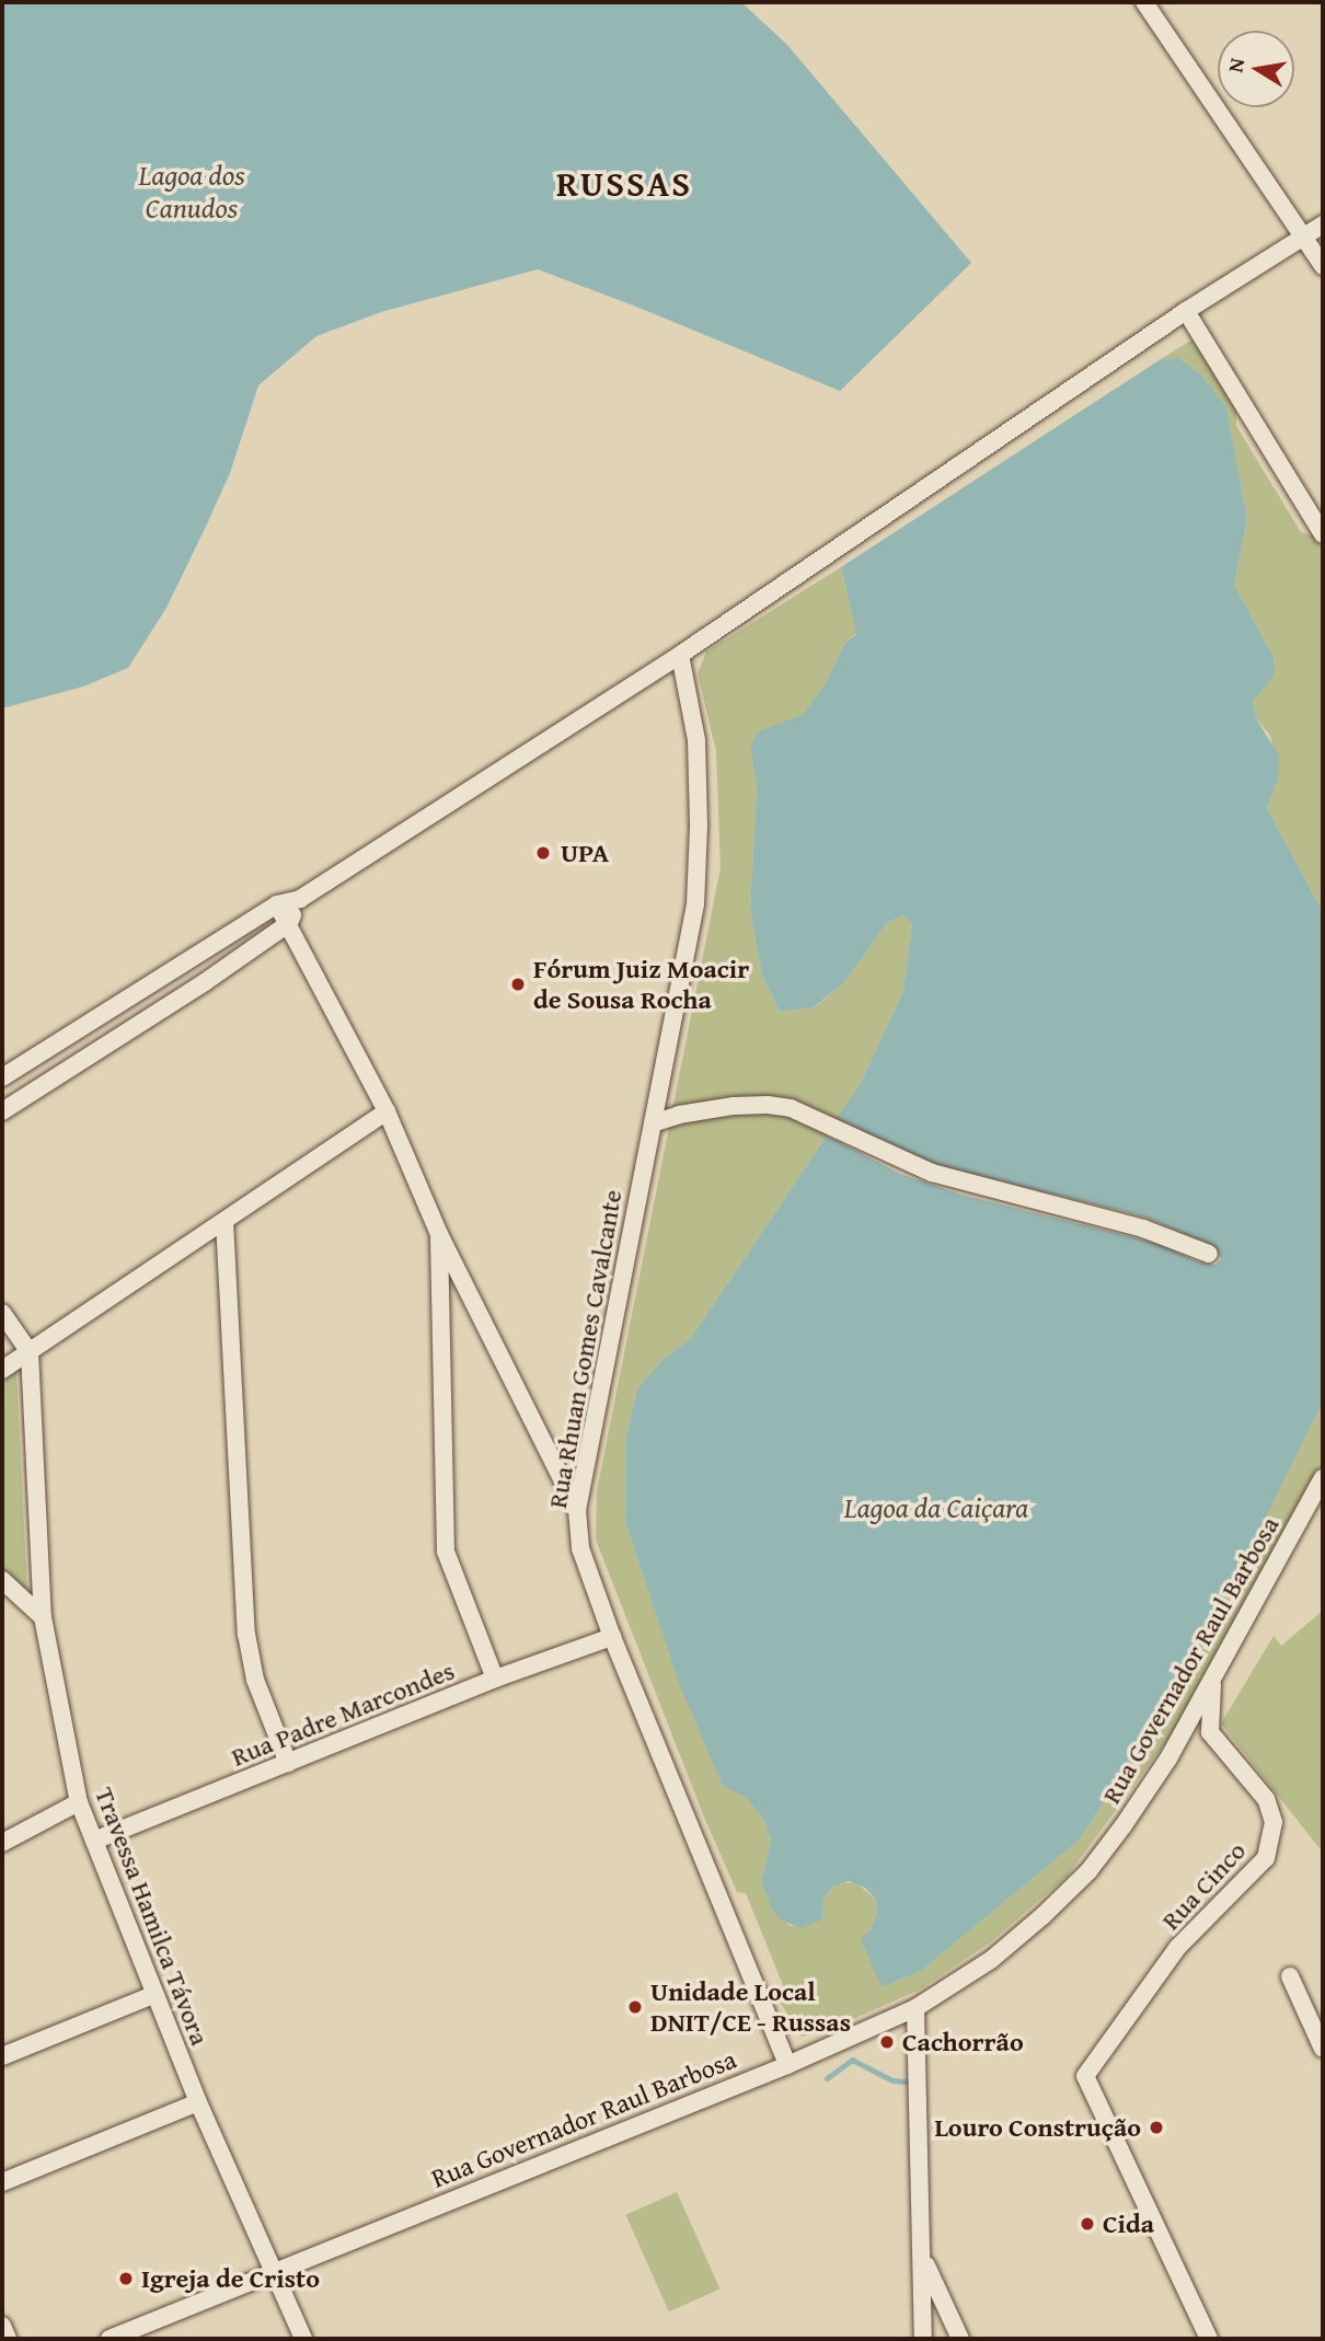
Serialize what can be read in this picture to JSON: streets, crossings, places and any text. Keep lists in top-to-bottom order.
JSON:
{
  "streets": {
    "street": [
      "Rua Rhuan Gomes Cavalcante",
      "Rua Governador Raul Barbosa",
      "Rua Padre Marcondes",
      "Rua Cinco",
      "Travessa Hamilca Távora"
    ]
  },
  "crossings": [
    ["Rua Rhuan Gomes Cavalcante", "Rua Governador Raul Barbosa"],
    ["Rua Rhuan Gomes Cavalcante", "Rua Padre Marcondes"],
    ["Rua Governador Raul Barbosa", "Rua Cinco"],
    ["Rua Governador Raul Barbosa", "Travessa Hamilca Távora"],
    ["Rua Padre Marcondes", "Travessa Hamilca Távora"]
  ],
  "districts": ["RUSSAS"],
  "water": ["Lagoa dos Canudos", "Lagoa da Caiçara"],
  "places": [
    "UPA",
    "Fórum Juiz Moacir de Sousa Rocha",
    "Unidade Local DNIT/CE - Russas",
    "Cachorrão",
    "Louro Construção",
    "Cida",
    "Igreja de Cristo"
  ],
  "north": "left"
}
